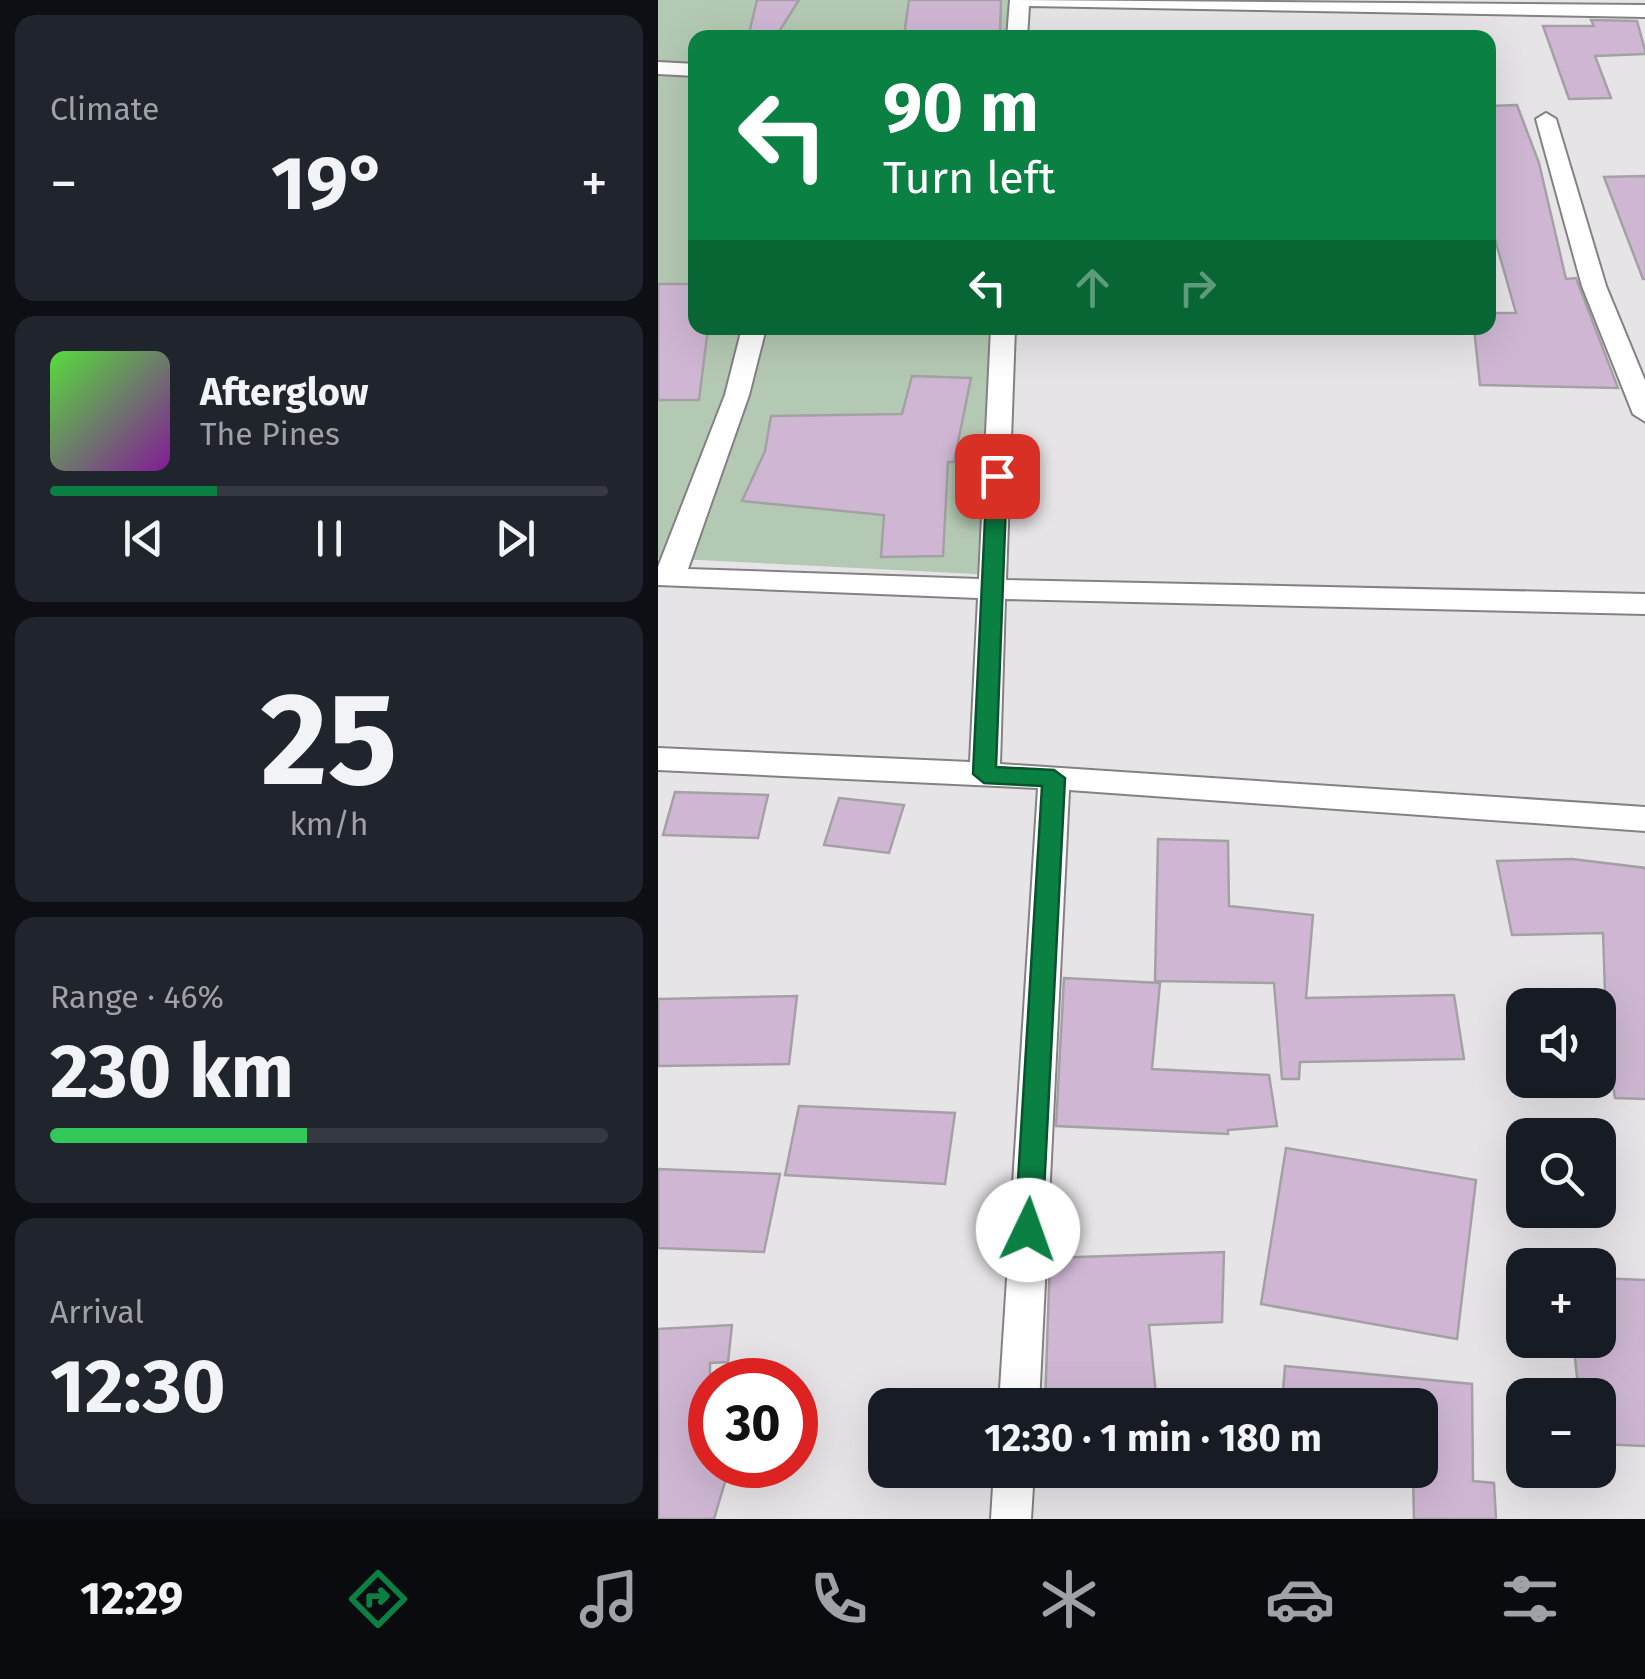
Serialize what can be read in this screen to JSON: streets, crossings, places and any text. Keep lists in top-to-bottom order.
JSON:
{
  "page": {
    "tile": [
      "Climate",
      ["25", "km/h"],
      ["Range · 46%", "230 km"],
      ["Arrival", "12:30"]
    ],
    "turn": ["90 m", "Turn left"],
    "heat": ["−", "19°", "+"],
    "song": ["Afterglow", "The Pines"],
    "map_buttons": ["+", "−"],
    "limit": "30",
    "trip": "12:30 · 1 min · 180 m",
    "tabs": "12:29"
  }
}
